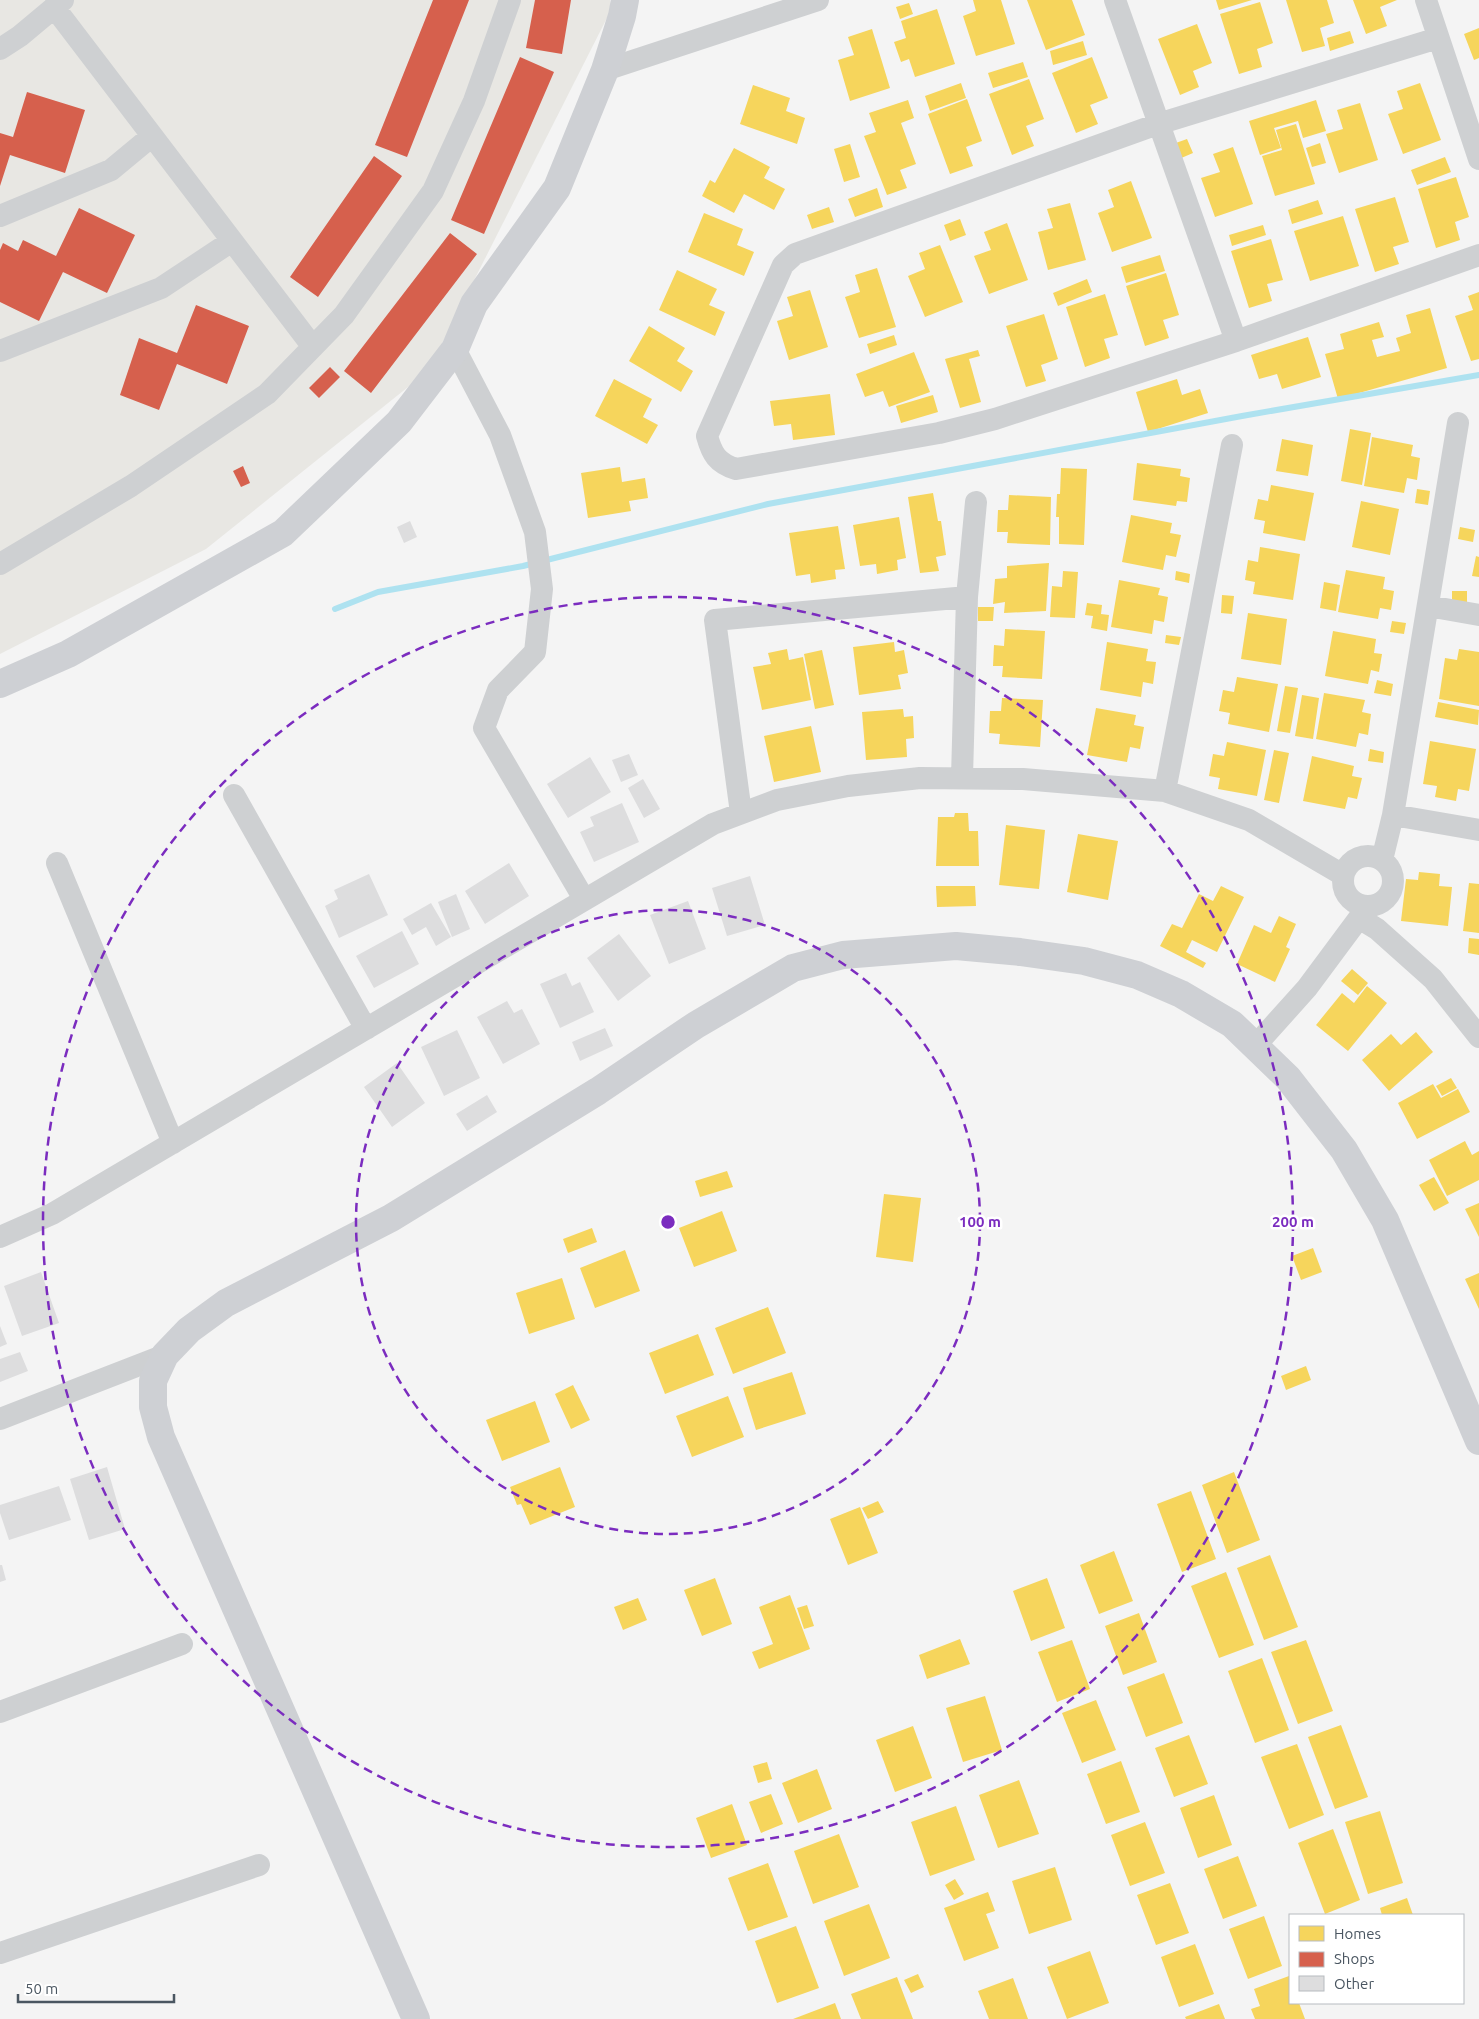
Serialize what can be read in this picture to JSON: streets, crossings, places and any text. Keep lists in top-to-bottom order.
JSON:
{
  "legend": ["Homes", "Shops", "Other"],
  "scale_bar": "50 m",
  "rings": ["100 m", "200 m"]
}
